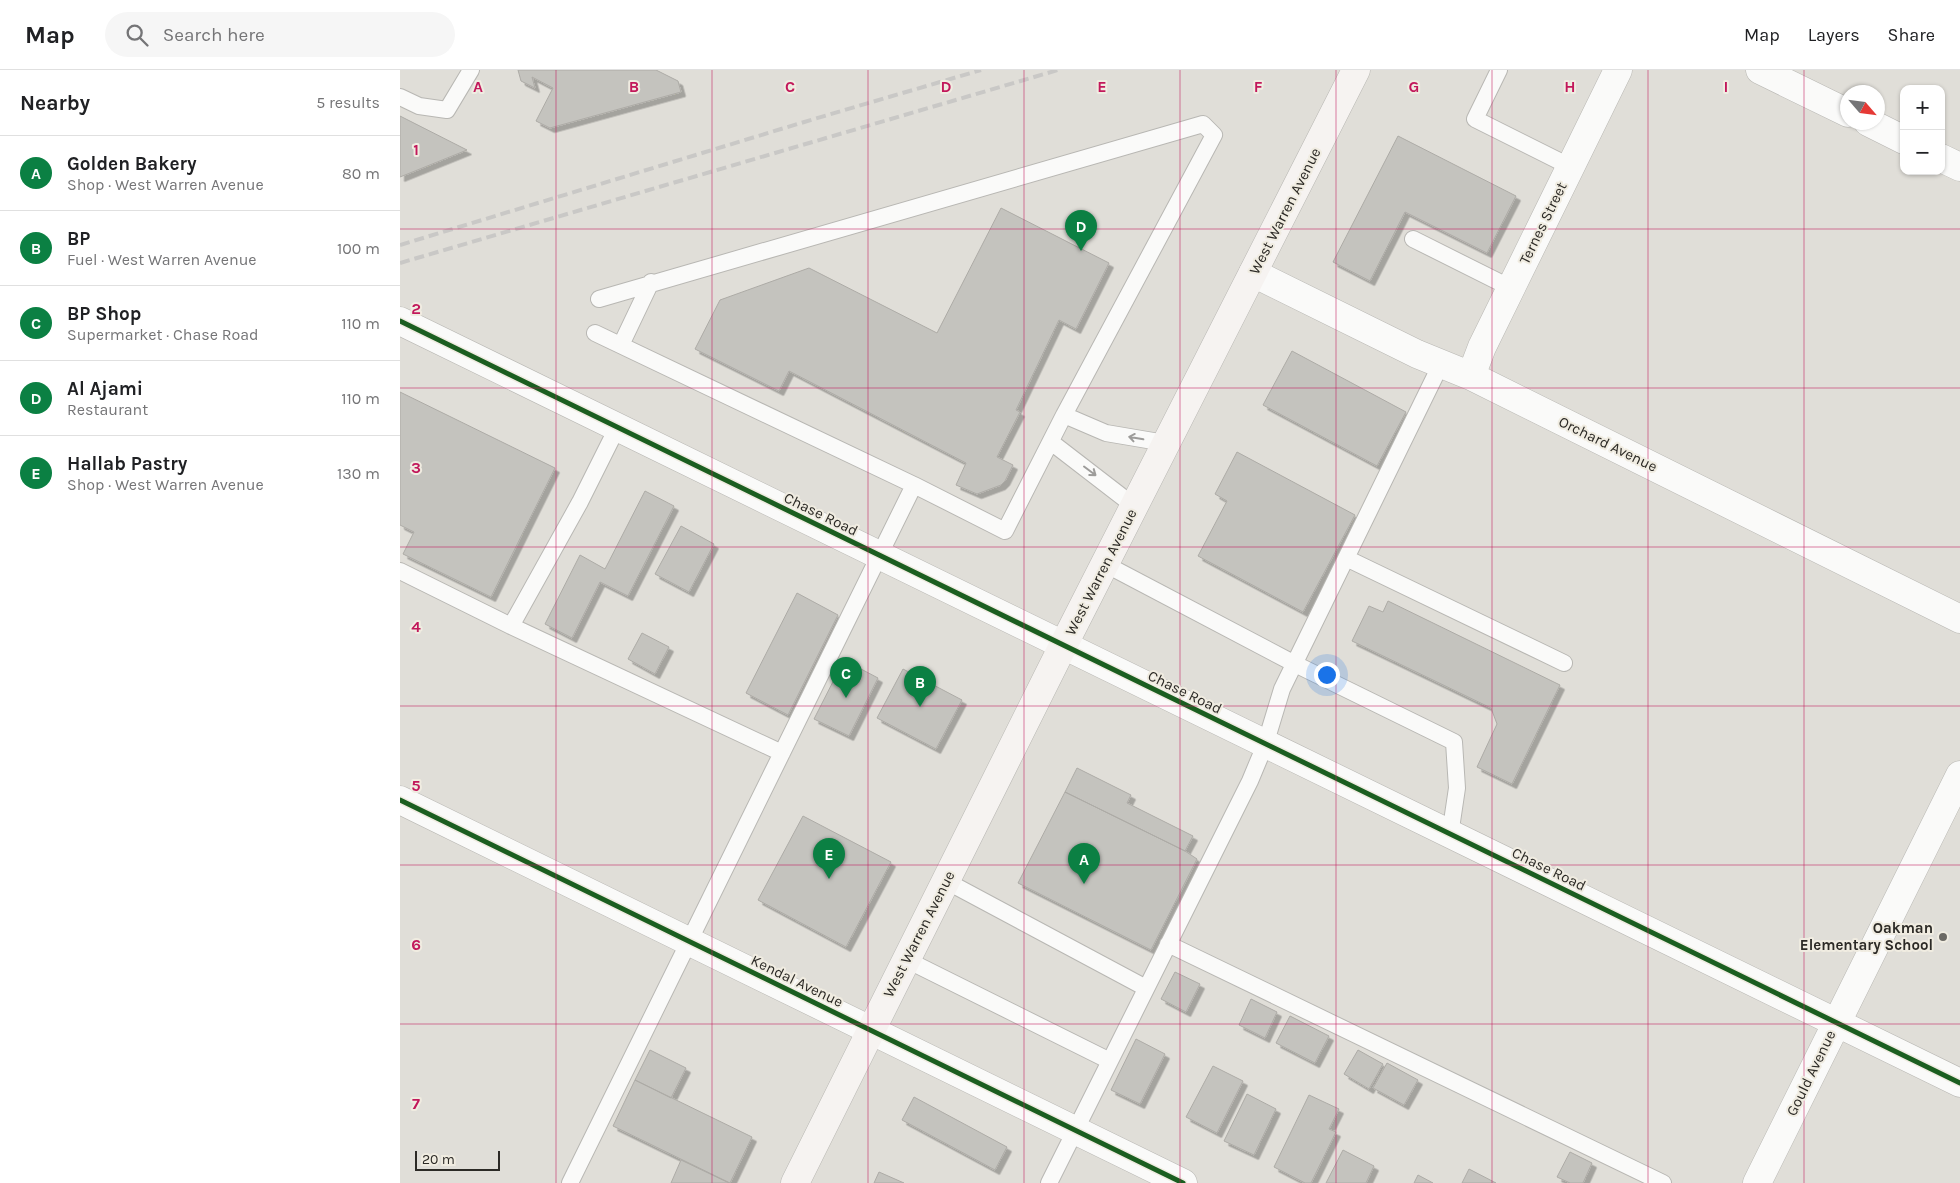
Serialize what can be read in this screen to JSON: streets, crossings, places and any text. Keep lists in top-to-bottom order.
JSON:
{
  "streets": {
    "main road": ["West Warren Avenue"],
    "street": [
      "Ternes Street",
      "Orchard Avenue",
      "Chase Road",
      "Kendal Avenue",
      "Gould Avenue"
    ]
  },
  "crossings": [
    ["West Warren Avenue", "Orchard Avenue"],
    ["West Warren Avenue", "Chase Road"],
    ["West Warren Avenue", "Kendal Avenue"],
    ["Ternes Street", "Orchard Avenue"],
    ["Chase Road", "Gould Avenue"]
  ],
  "places": ["Oakman Elementary School"],
  "scale_bar": "20 m",
  "north": "bottom right",
  "page": {
    "header": "Map",
    "search": "Search here",
    "nav": ["Map", "Layers", "Share"],
    "heading": ["Nearby", "5 results"],
    "map_buttons": ["+", "−"],
    "list": [
      {
        "mark": "A",
        "name": "Golden Bakery",
        "note": "Shop · West Warren Avenue",
        "value": "80 m"
      },
      {
        "mark": "B",
        "name": "BP",
        "note": "Fuel · West Warren Avenue",
        "value": "100 m"
      },
      {
        "mark": "C",
        "name": "BP Shop",
        "note": "Supermarket · Chase Road",
        "value": "110 m"
      },
      {
        "mark": "D",
        "name": "Al Ajami",
        "note": "Restaurant",
        "value": "110 m"
      },
      {
        "mark": "E",
        "name": "Hallab Pastry",
        "note": "Shop · West Warren Avenue",
        "value": "130 m"
      }
    ],
    "pins": [
      "D",
      "C",
      "B",
      "E",
      "A"
    ],
    "scale": "20 m"
  },
  "grid": {
    "columns": [
      "A",
      "B",
      "C",
      "D",
      "E",
      "F",
      "G",
      "H",
      "I"
    ],
    "rows": [
      "1",
      "2",
      "3",
      "4",
      "5",
      "6",
      "7"
    ]
  }
}
